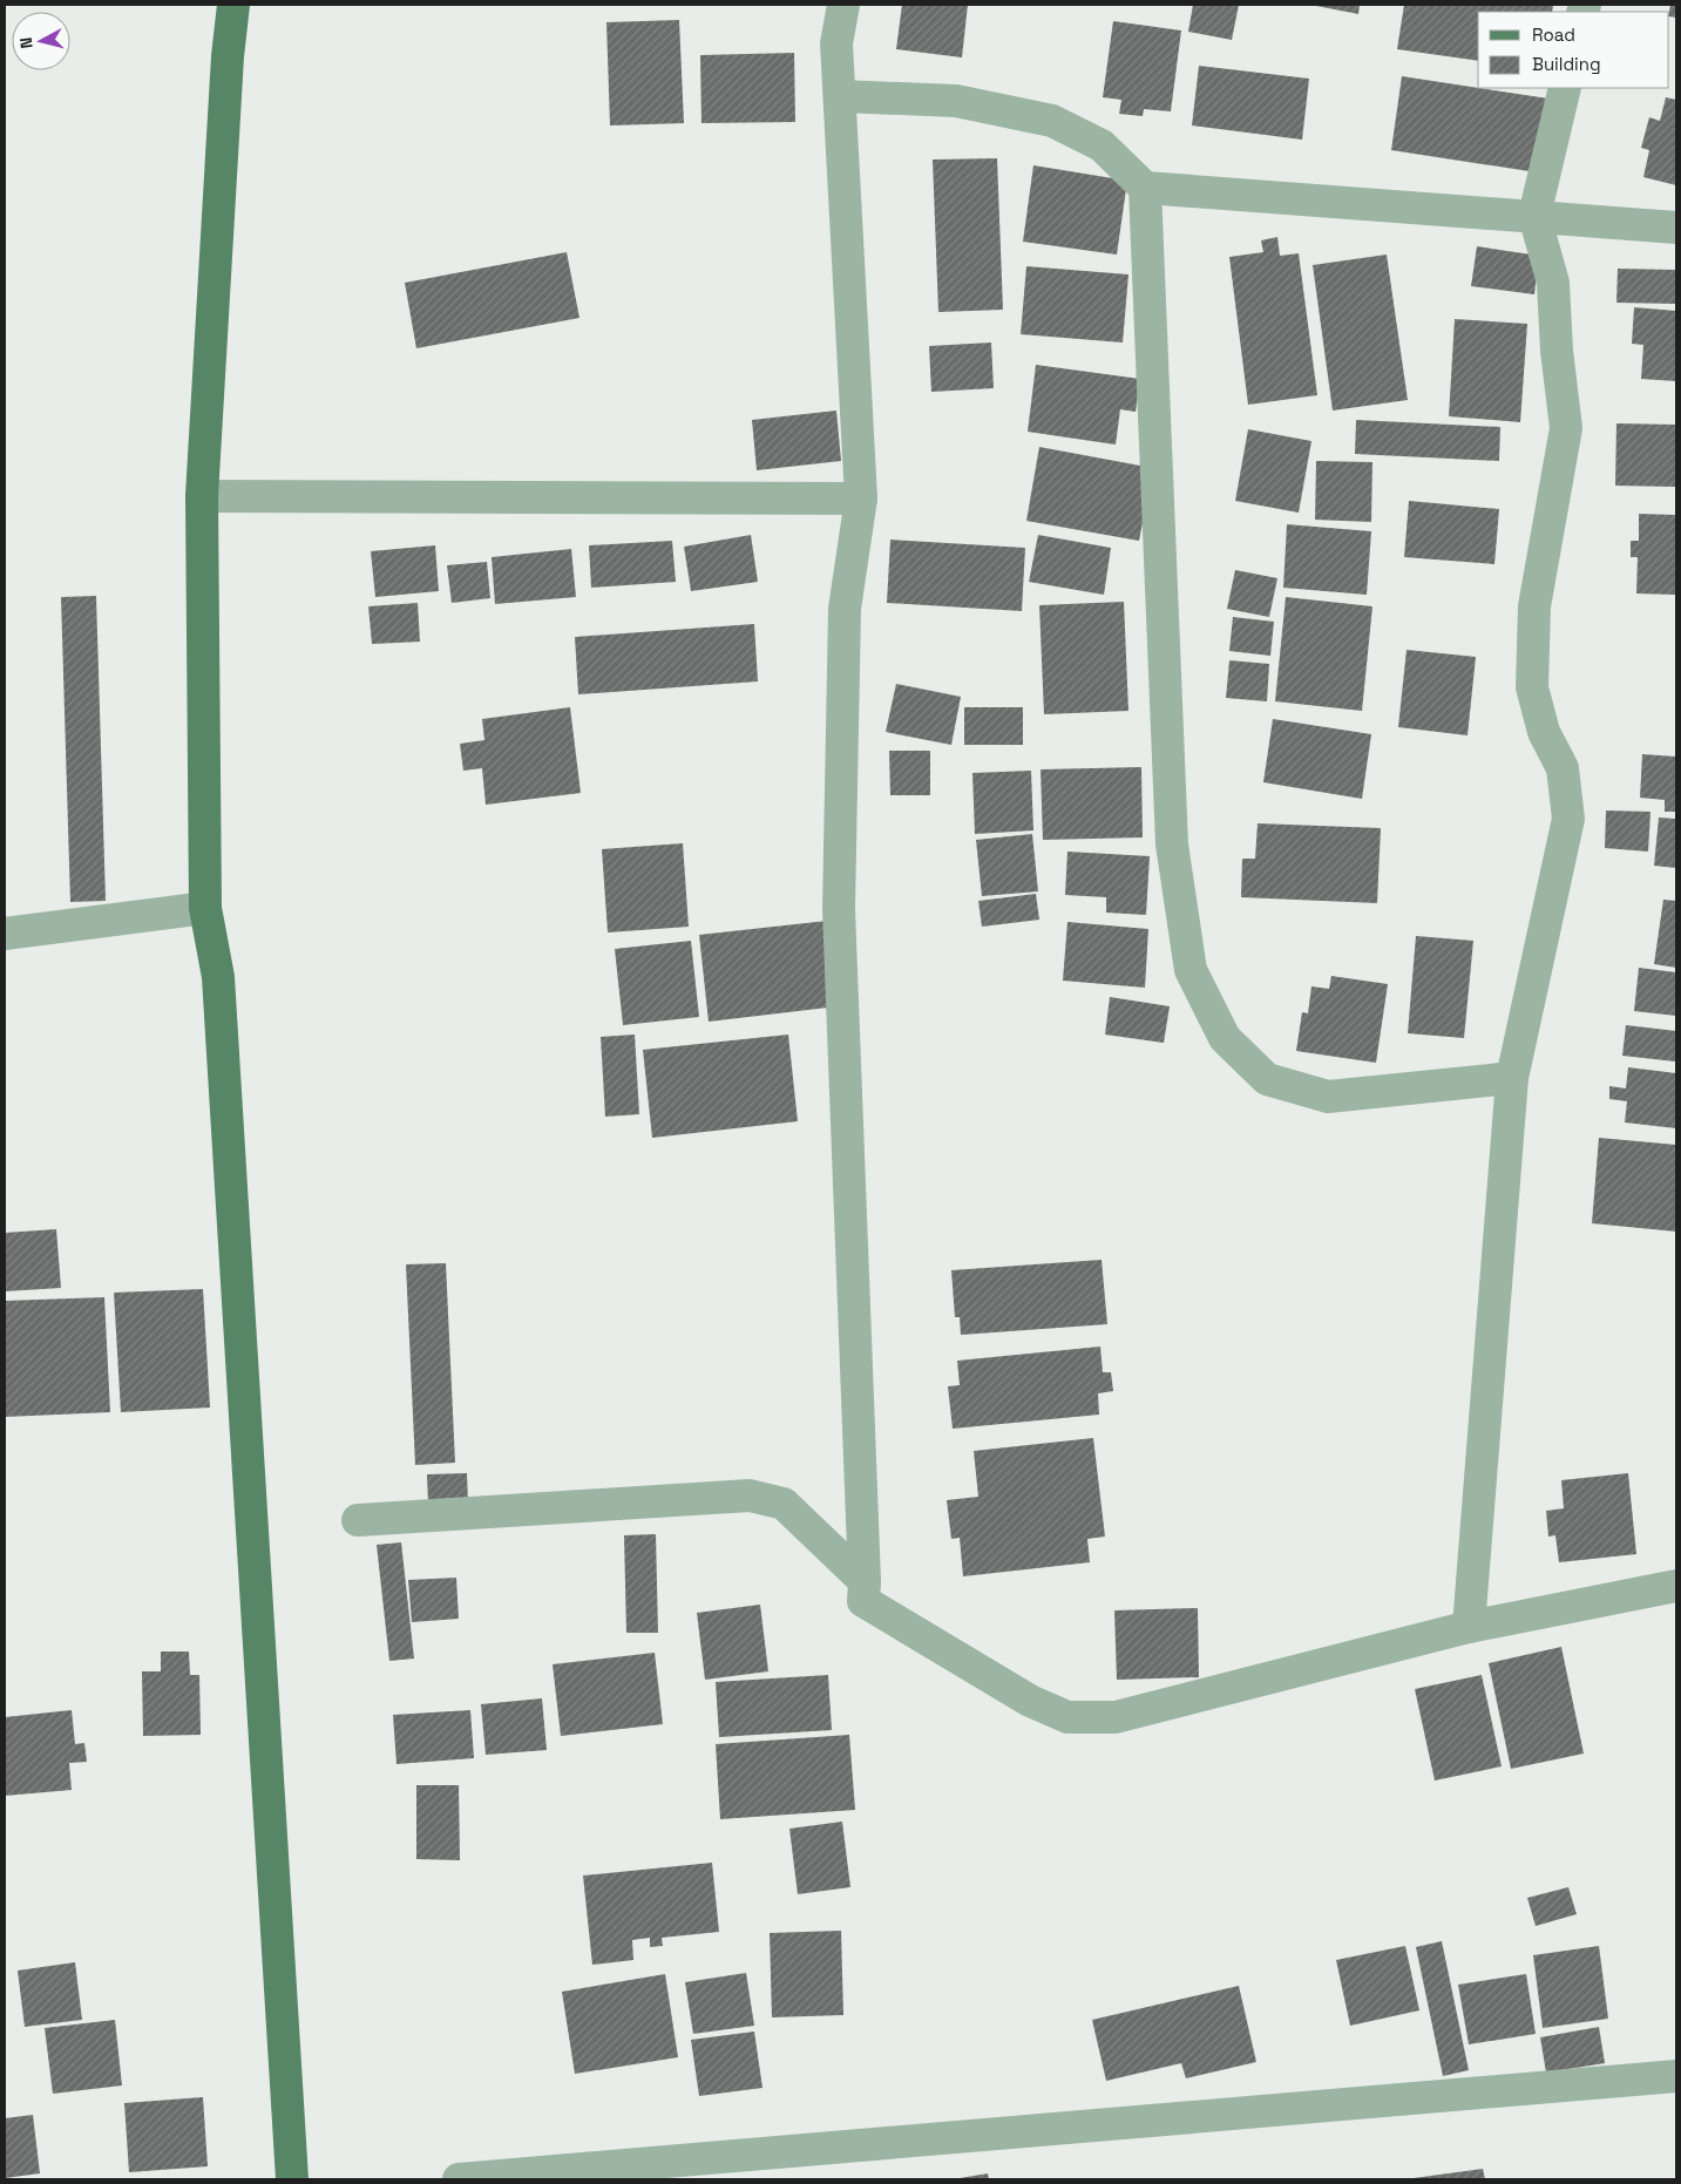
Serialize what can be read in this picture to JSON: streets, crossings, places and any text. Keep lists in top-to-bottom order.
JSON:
{
  "legend": ["Road", "Building"],
  "north": "left"
}
